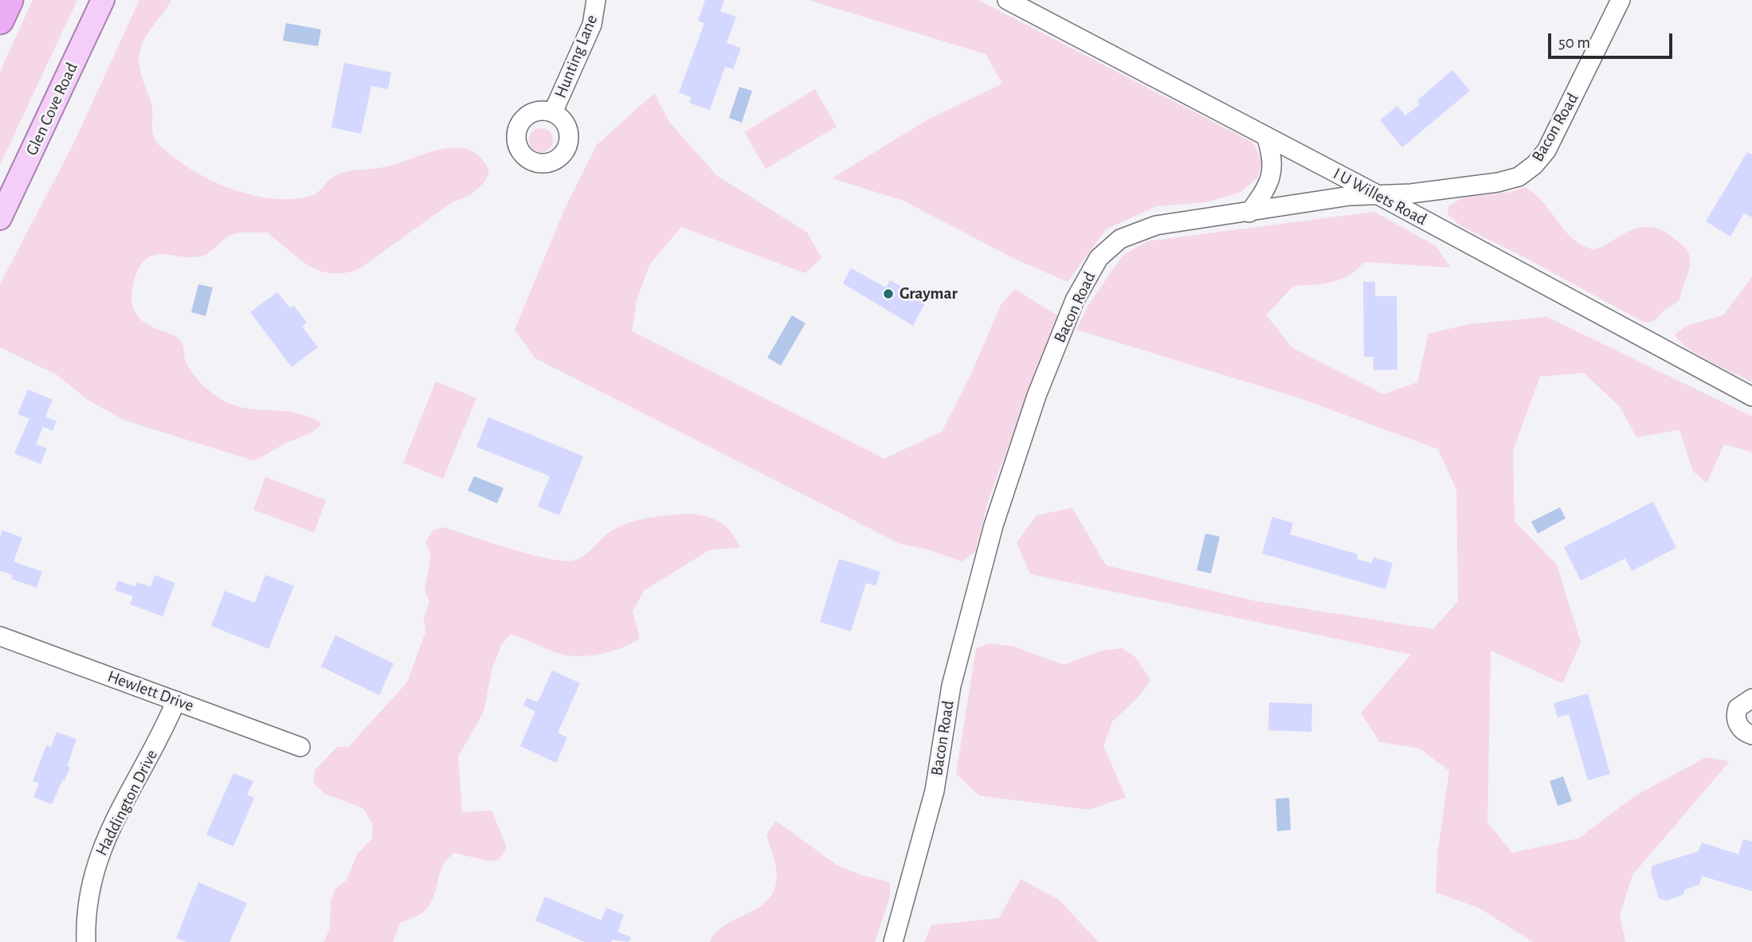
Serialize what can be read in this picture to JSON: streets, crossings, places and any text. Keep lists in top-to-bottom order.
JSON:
{
  "streets": {
    "main road": ["Glen Cove Road"],
    "street": [
      "Hunting Lane",
      "Bacon Road",
      "I U Willets Road",
      "Hewlett Drive",
      "Haddington Drive"
    ]
  },
  "crossings": [
    ["Bacon Road", "I U Willets Road"],
    ["Hewlett Drive", "Haddington Drive"]
  ],
  "places": ["Graymar"],
  "scale_bar": "50 m"
}
